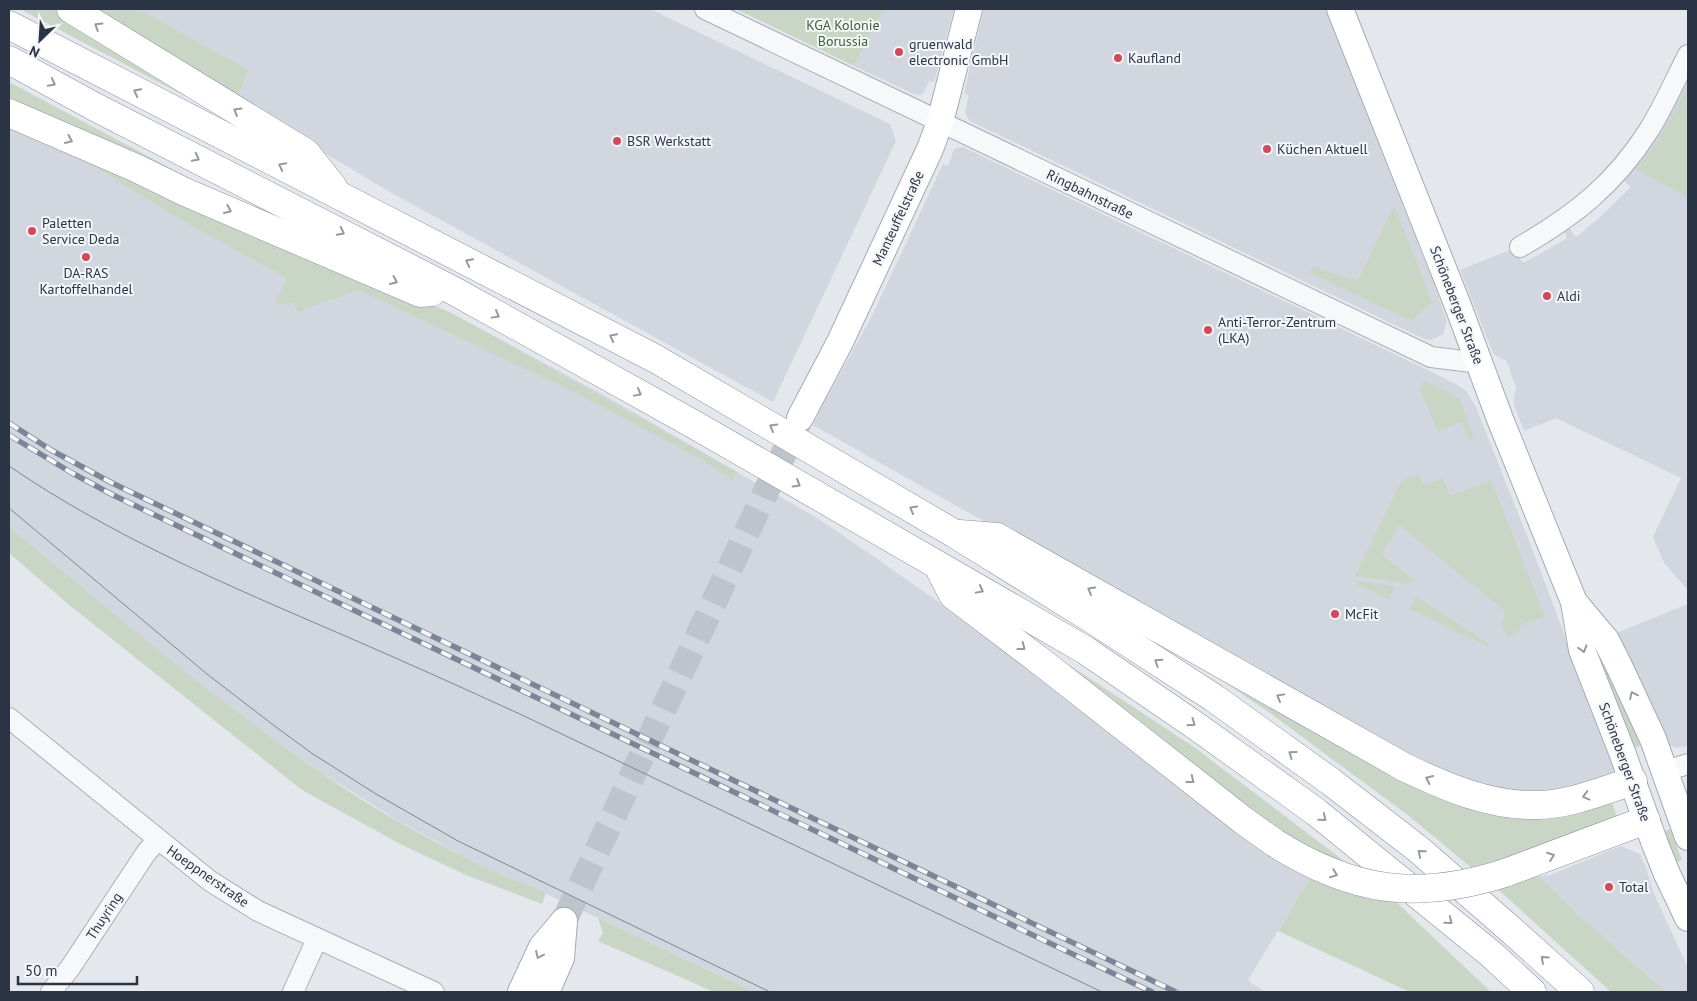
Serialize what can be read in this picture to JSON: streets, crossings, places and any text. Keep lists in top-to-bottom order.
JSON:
{
  "streets": {
    "main road": ["Manteuffelstraße", "Schöneberger Straße"],
    "street": ["Ringbahnstraße", "Hoeppnerstraße", "Thuyring"]
  },
  "crossings": [
    ["Ringbahnstraße", "Manteuffelstraße"],
    ["Ringbahnstraße", "Schöneberger Straße"],
    ["Hoeppnerstraße", "Thuyring"]
  ],
  "parks": ["KGA Kolonie Borussia"],
  "places": [
    "gruenwald electronic GmbH",
    "Kaufland",
    "BSR Werkstatt",
    "Küchen Aktuell",
    "Paletten Service Deda",
    "DA-RAS Kartoffelhandel",
    "Aldi",
    "Anti-Terror-Zentrum (LKA)",
    "McFit",
    "Total"
  ],
  "scale_bar": "50 m",
  "north": "bottom left"
}
